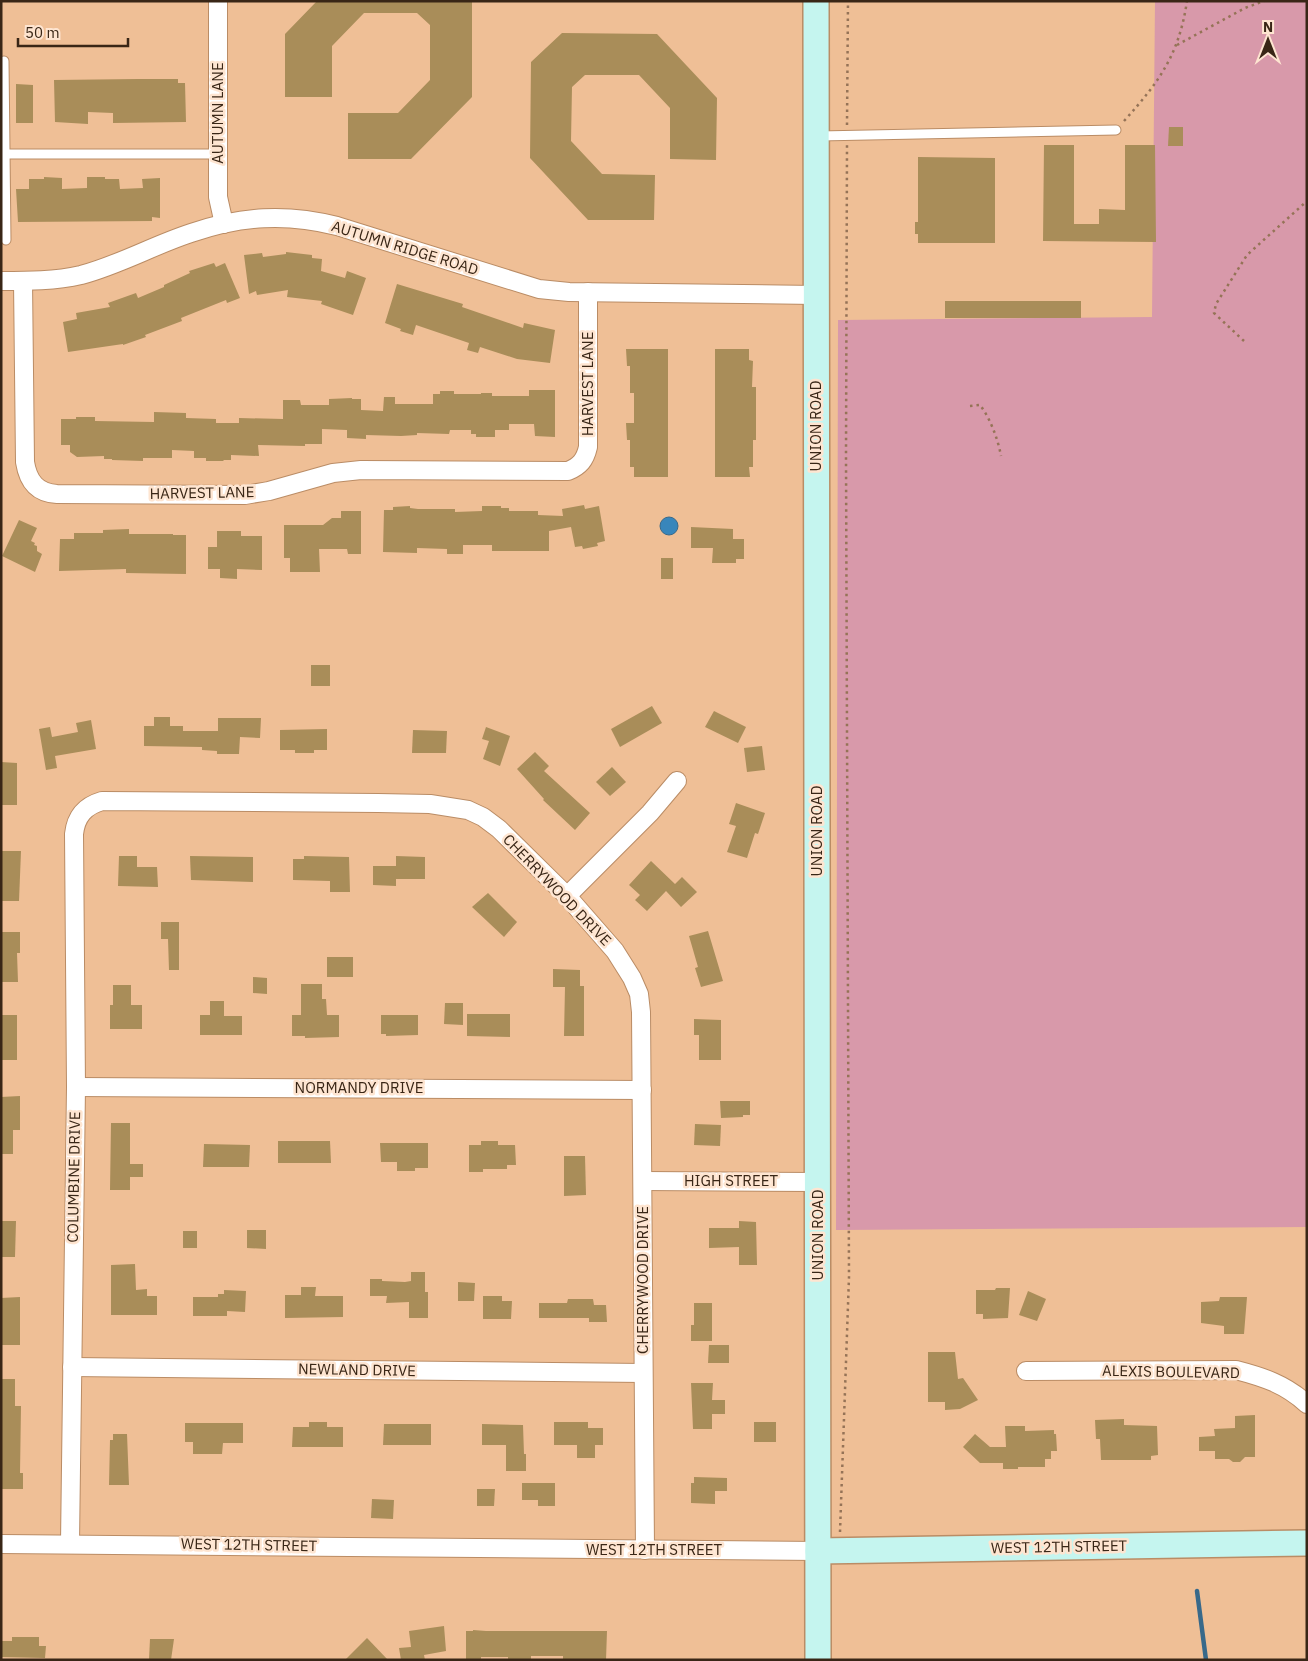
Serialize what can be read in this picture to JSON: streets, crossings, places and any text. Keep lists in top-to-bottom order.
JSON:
{
  "streets": {
    "main road": ["UNION ROAD", "WEST 12TH STREET"],
    "street": [
      "AUTUMN LANE",
      "AUTUMN RIDGE ROAD",
      "HARVEST LANE",
      "CHERRYWOOD DRIVE",
      "NORMANDY DRIVE",
      "COLUMBINE DRIVE",
      "HIGH STREET",
      "NEWLAND DRIVE",
      "ALEXIS BOULEVARD"
    ]
  },
  "crossings": [
    ["AUTUMN LANE", "AUTUMN RIDGE ROAD"],
    ["AUTUMN RIDGE ROAD", "HARVEST LANE"],
    ["AUTUMN RIDGE ROAD", "UNION ROAD"],
    ["UNION ROAD", "HIGH STREET"],
    ["UNION ROAD", "WEST 12TH STREET"],
    ["CHERRYWOOD DRIVE", "NORMANDY DRIVE"],
    ["CHERRYWOOD DRIVE", "COLUMBINE DRIVE"],
    ["CHERRYWOOD DRIVE", "HIGH STREET"],
    ["CHERRYWOOD DRIVE", "NEWLAND DRIVE"],
    ["CHERRYWOOD DRIVE", "WEST 12TH STREET"],
    ["NORMANDY DRIVE", "COLUMBINE DRIVE"],
    ["COLUMBINE DRIVE", "NEWLAND DRIVE"],
    ["COLUMBINE DRIVE", "WEST 12TH STREET"]
  ],
  "scale_bar": "50 m",
  "north": "top"
}
